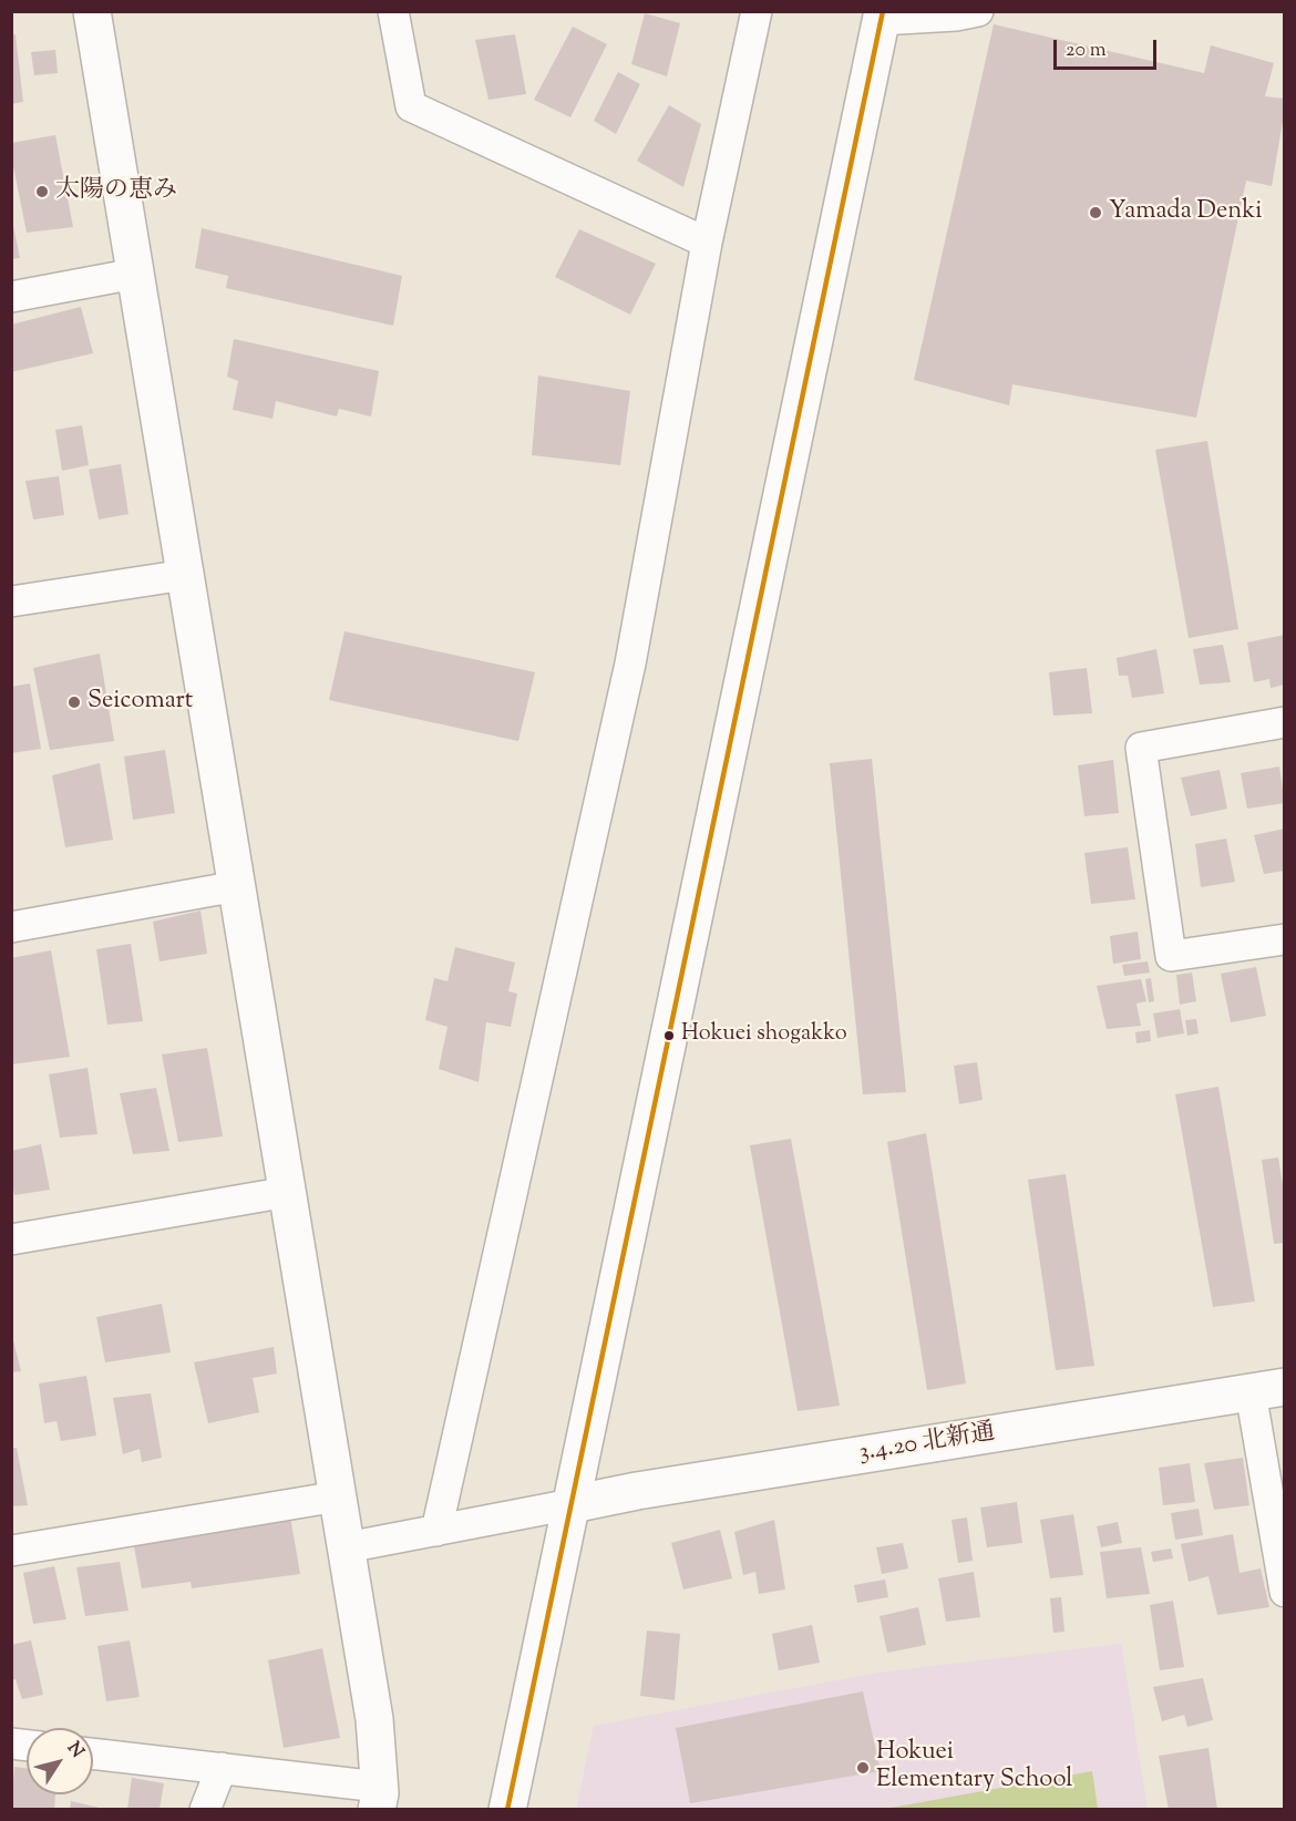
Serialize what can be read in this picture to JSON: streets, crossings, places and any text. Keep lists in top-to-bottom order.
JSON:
{
  "streets": {
    "main road": ["3.4.20 北新通"]
  },
  "places": [
    "太陽の恵み",
    "Yamada Denki",
    "Seicomart",
    "Hokuei shogakko",
    "Hokuei Elementary School"
  ],
  "scale_bar": "20 m",
  "north": "top right"
}
